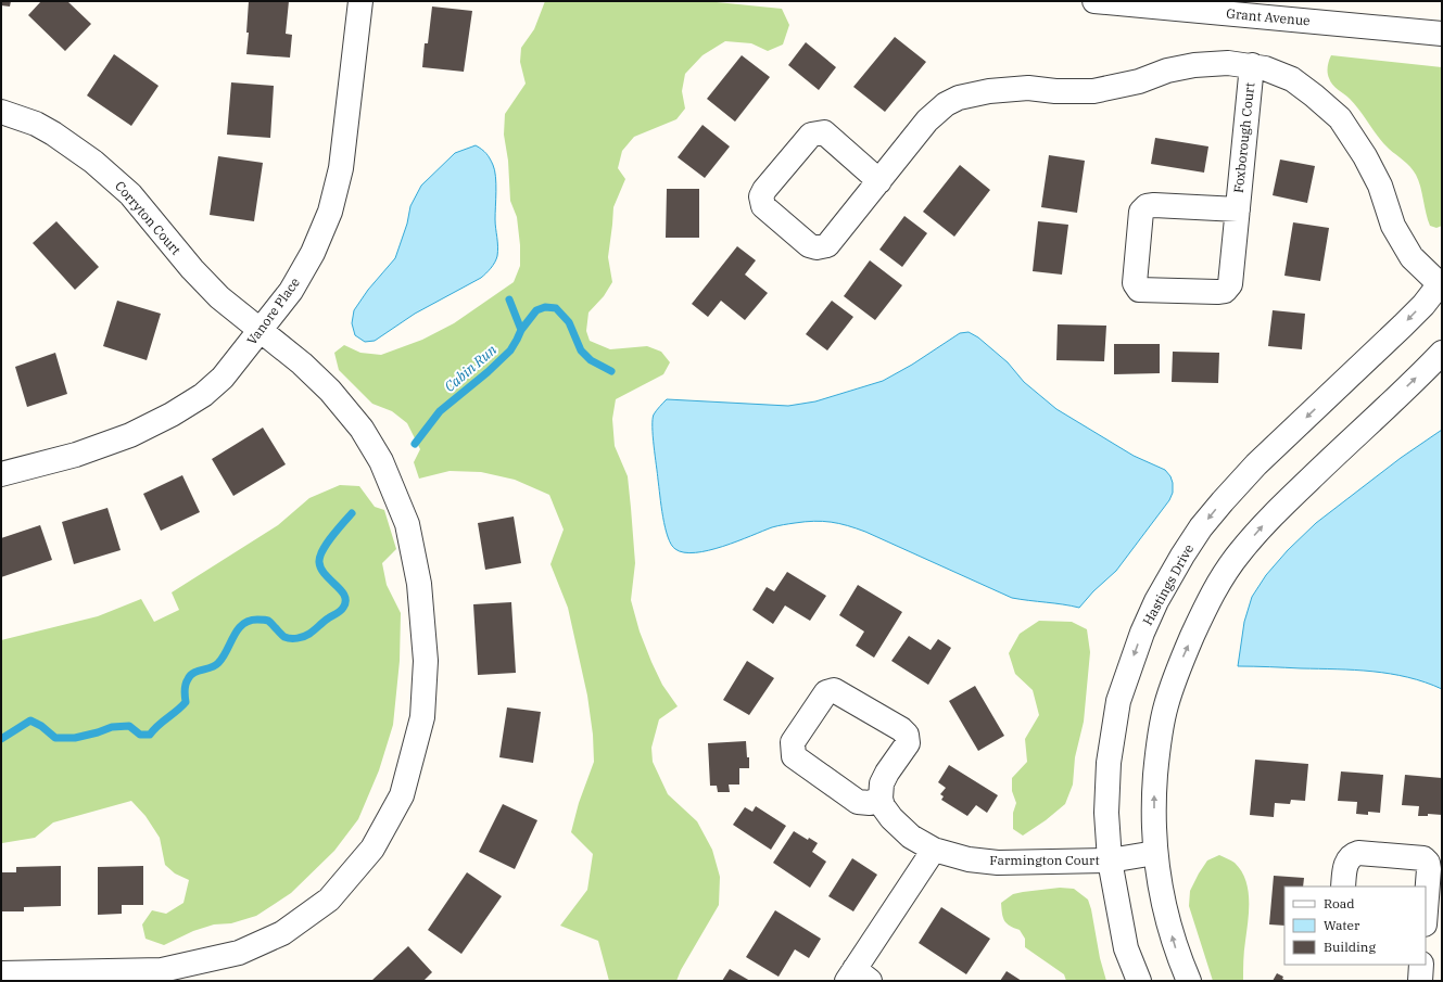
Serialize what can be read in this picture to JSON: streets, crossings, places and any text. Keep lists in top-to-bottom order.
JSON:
{
  "streets": {
    "street": [
      "Grant Avenue",
      "Foxborough Court",
      "Corryton Court",
      "Vanore Place",
      "Hastings Drive",
      "Farmington Court"
    ]
  },
  "crossings": [
    ["Foxborough Court", "Hastings Drive"],
    ["Corryton Court", "Vanore Place"],
    ["Hastings Drive", "Farmington Court"]
  ],
  "water": ["Cabin Run"],
  "legend": ["Road", "Water", "Building"]
}
